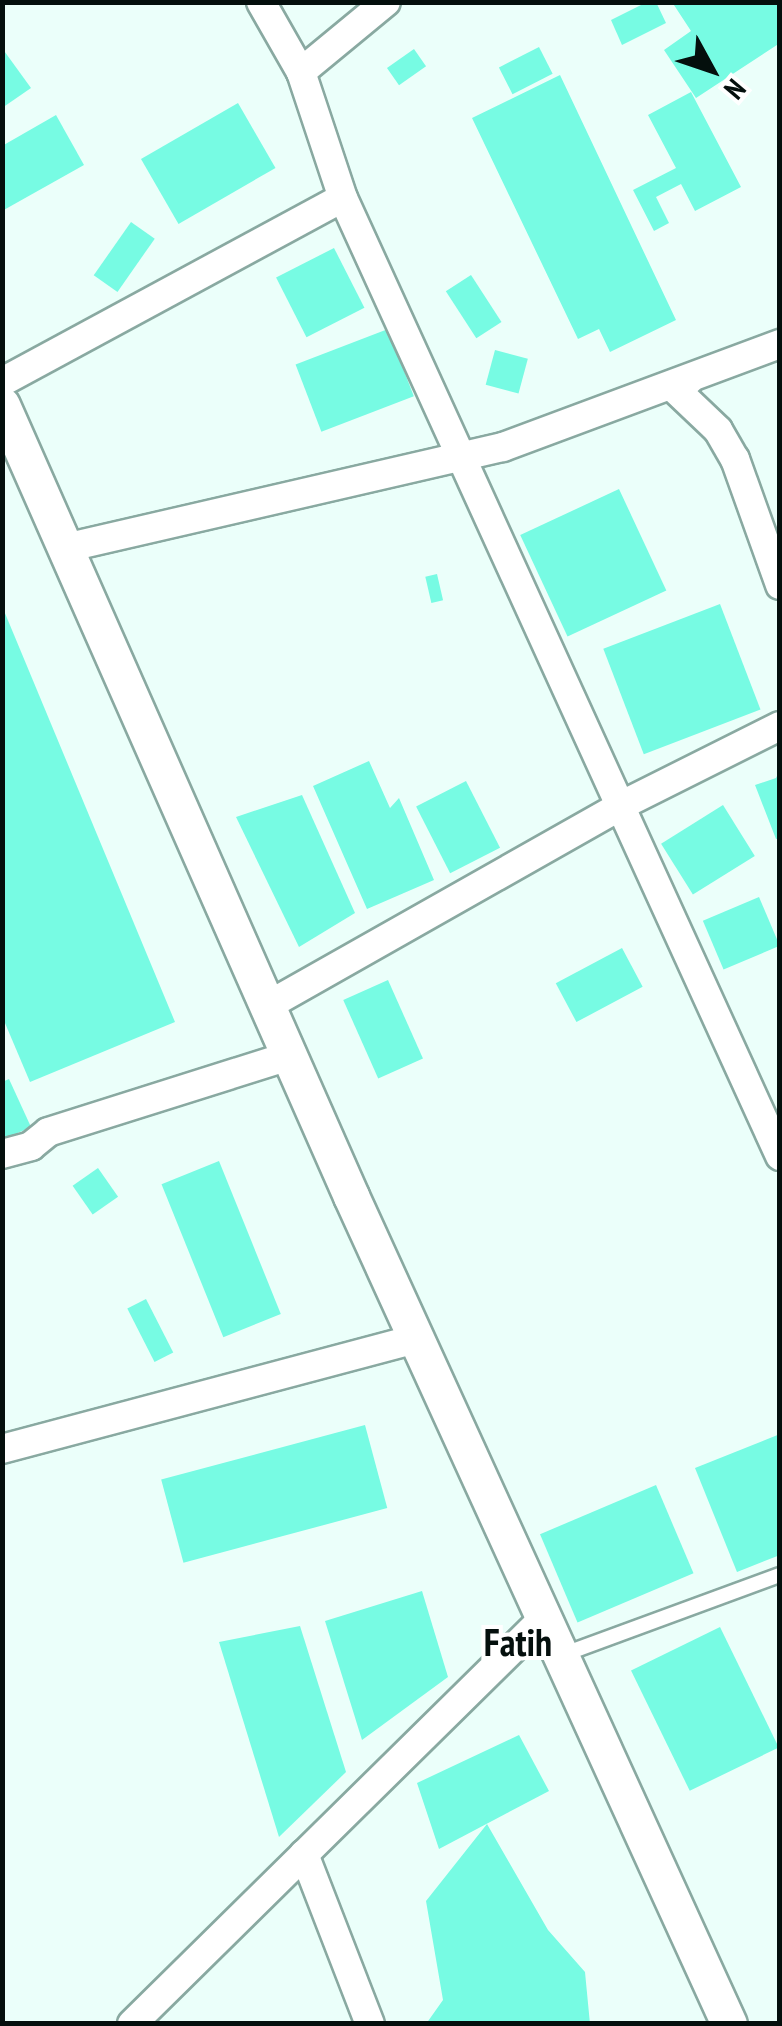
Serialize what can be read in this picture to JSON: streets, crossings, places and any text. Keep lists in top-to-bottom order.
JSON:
{
  "districts": ["Fatih"],
  "north": "bottom right"
}
